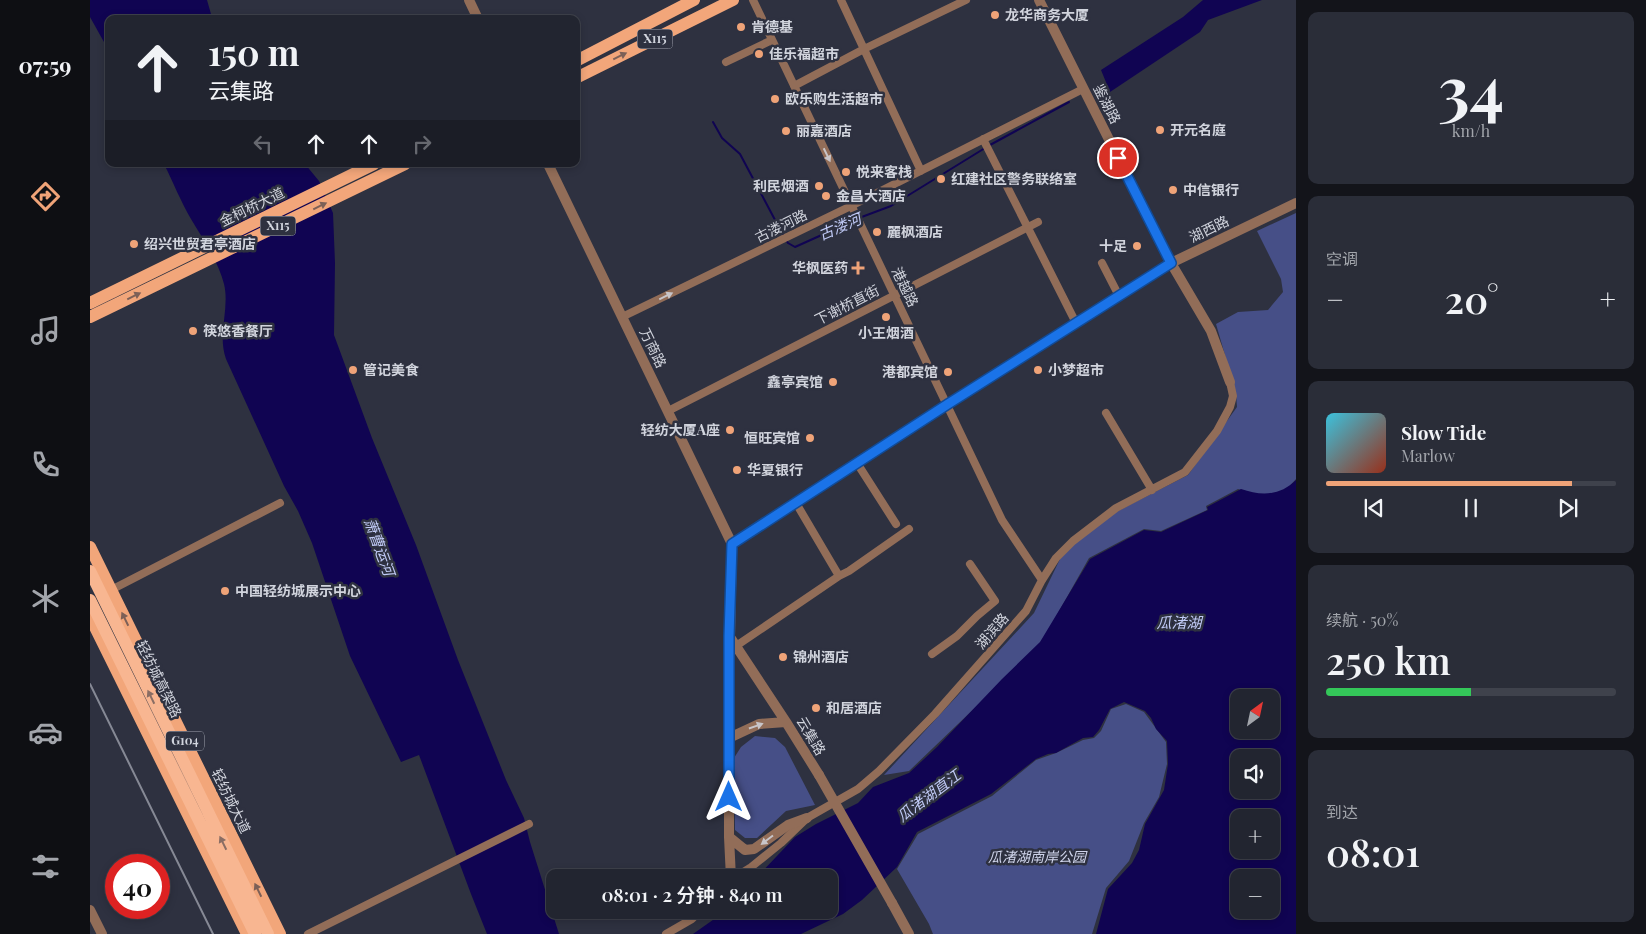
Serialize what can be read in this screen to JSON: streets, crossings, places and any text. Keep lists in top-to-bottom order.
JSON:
{
  "streets": {
    "highway": ["轻纺城高架路"],
    "main road": [
      "X115",
      "金柯桥大道",
      "G104",
      "轻纺城大道"
    ],
    "street": [
      "鉴湖路",
      "古溇河路",
      "湖西路",
      "港越路",
      "下谢桥直街",
      "万商路",
      "湖滨路",
      "云集路"
    ]
  },
  "crossings": [
    ["鉴湖路", "古溇河路"],
    ["鉴湖路", "湖西路"],
    ["鉴湖路", "湖滨路"],
    ["古溇河路", "港越路"],
    ["古溇河路", "万商路"],
    ["湖西路", "港越路"],
    ["湖西路", "万商路"],
    ["港越路", "下谢桥直街"],
    ["港越路", "湖滨路"],
    ["下谢桥直街", "万商路"]
  ],
  "one_way": ["古溇河路"],
  "water": [
    "古溇河",
    "萧曹运河",
    "瓜渚湖",
    "瓜渚湖直江"
  ],
  "parks": ["瓜渚湖南岸公园"],
  "places": {
    "other": [
      "龙华商务大厦",
      "肯德基",
      "佳乐福超市",
      "欧乐购生活超市",
      "开元名庭",
      "丽嘉酒店",
      "悦来客栈",
      "红建社区警务联络室",
      "利民烟酒",
      "中信银行",
      "金昌大酒店",
      "麗枫酒店",
      "绍兴世贸君亭酒店",
      "十足",
      "小王烟酒",
      "筷悠香餐厅",
      "管记美食",
      "小梦超市",
      "港都宾馆",
      "鑫亭宾馆",
      "轻纺大厦A座",
      "恒旺宾馆",
      "华夏银行",
      "中国轻纺城展示中心",
      "锦州酒店",
      "和居酒店"
    ],
    "health": ["华枫医药"]
  },
  "north": "top right",
  "page": {
    "tabs": "07:59",
    "tile": [
      ["34", "km/h"],
      "空调",
      ["续航 · 50%", "250 km"],
      ["到达", "08:01"]
    ],
    "turn": ["150 m", "云集路"],
    "heat": ["−", "20°", "+"],
    "song": ["Slow Tide", "Marlow"],
    "map_buttons": ["+", "−"],
    "limit": "40",
    "trip": "08:01 · 2 分钟 · 840 m"
  }
}
